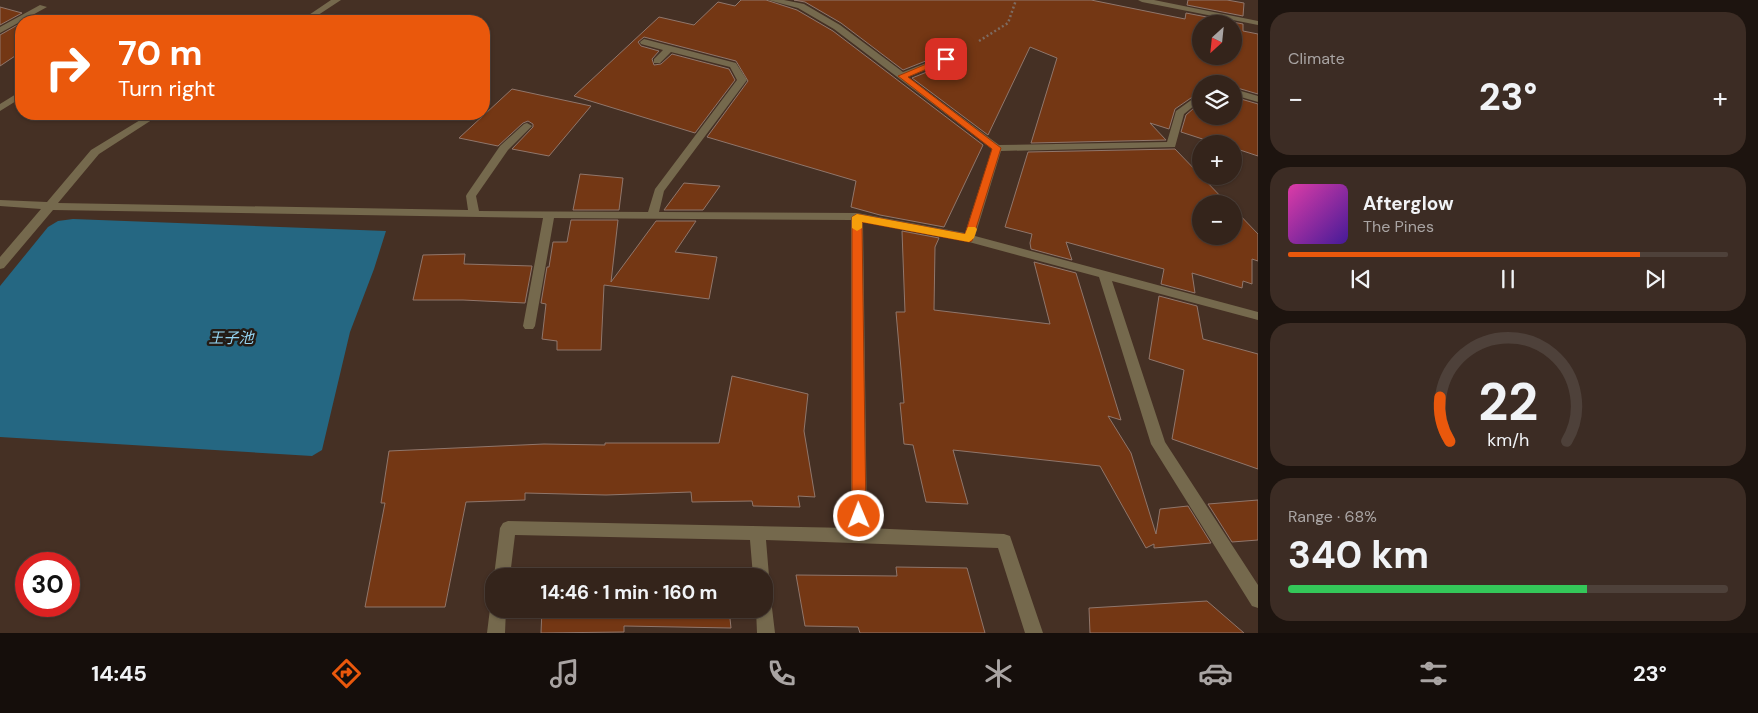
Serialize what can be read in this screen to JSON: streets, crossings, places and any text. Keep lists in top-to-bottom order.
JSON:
{
  "water": ["王子池"],
  "north": "bottom left",
  "page": {
    "tile": [
      "Climate",
      ["Range · 68%", "340 km"]
    ],
    "map_buttons": ["+", "−"],
    "turn": ["70 m", "Turn right"],
    "heat": ["−", "23°", "+"],
    "song": ["Afterglow", "The Pines"],
    "limit": "30",
    "trip": "14:46 · 1 min · 160 m",
    "tabs": ["14:45", "23°"],
    "gauge": ["22", "km/h"]
  }
}
